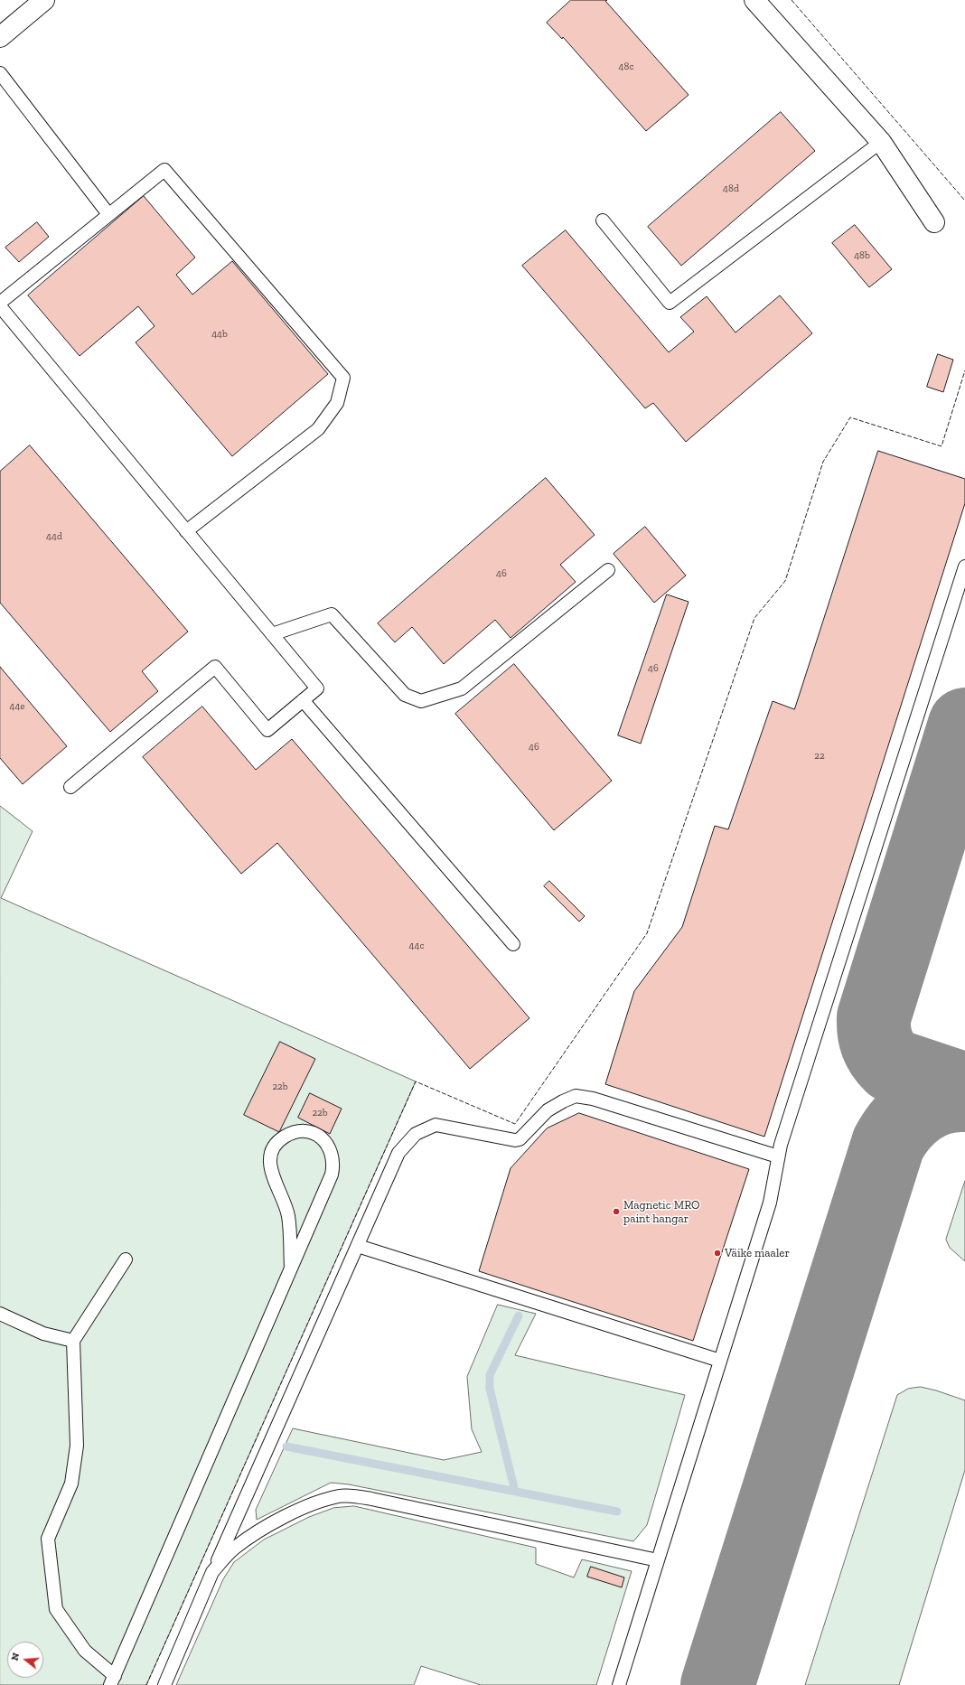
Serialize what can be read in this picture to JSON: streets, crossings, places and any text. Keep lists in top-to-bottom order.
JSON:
{
  "places": ["Magnetic MRO paint hangar", "Väike maaler"],
  "house_numbers": [
    "48c",
    "48d",
    "48b",
    "44b",
    "44d",
    "46",
    "46",
    "44e",
    "46",
    "22",
    "44c",
    "22b",
    "22b"
  ],
  "north": "left"
}
